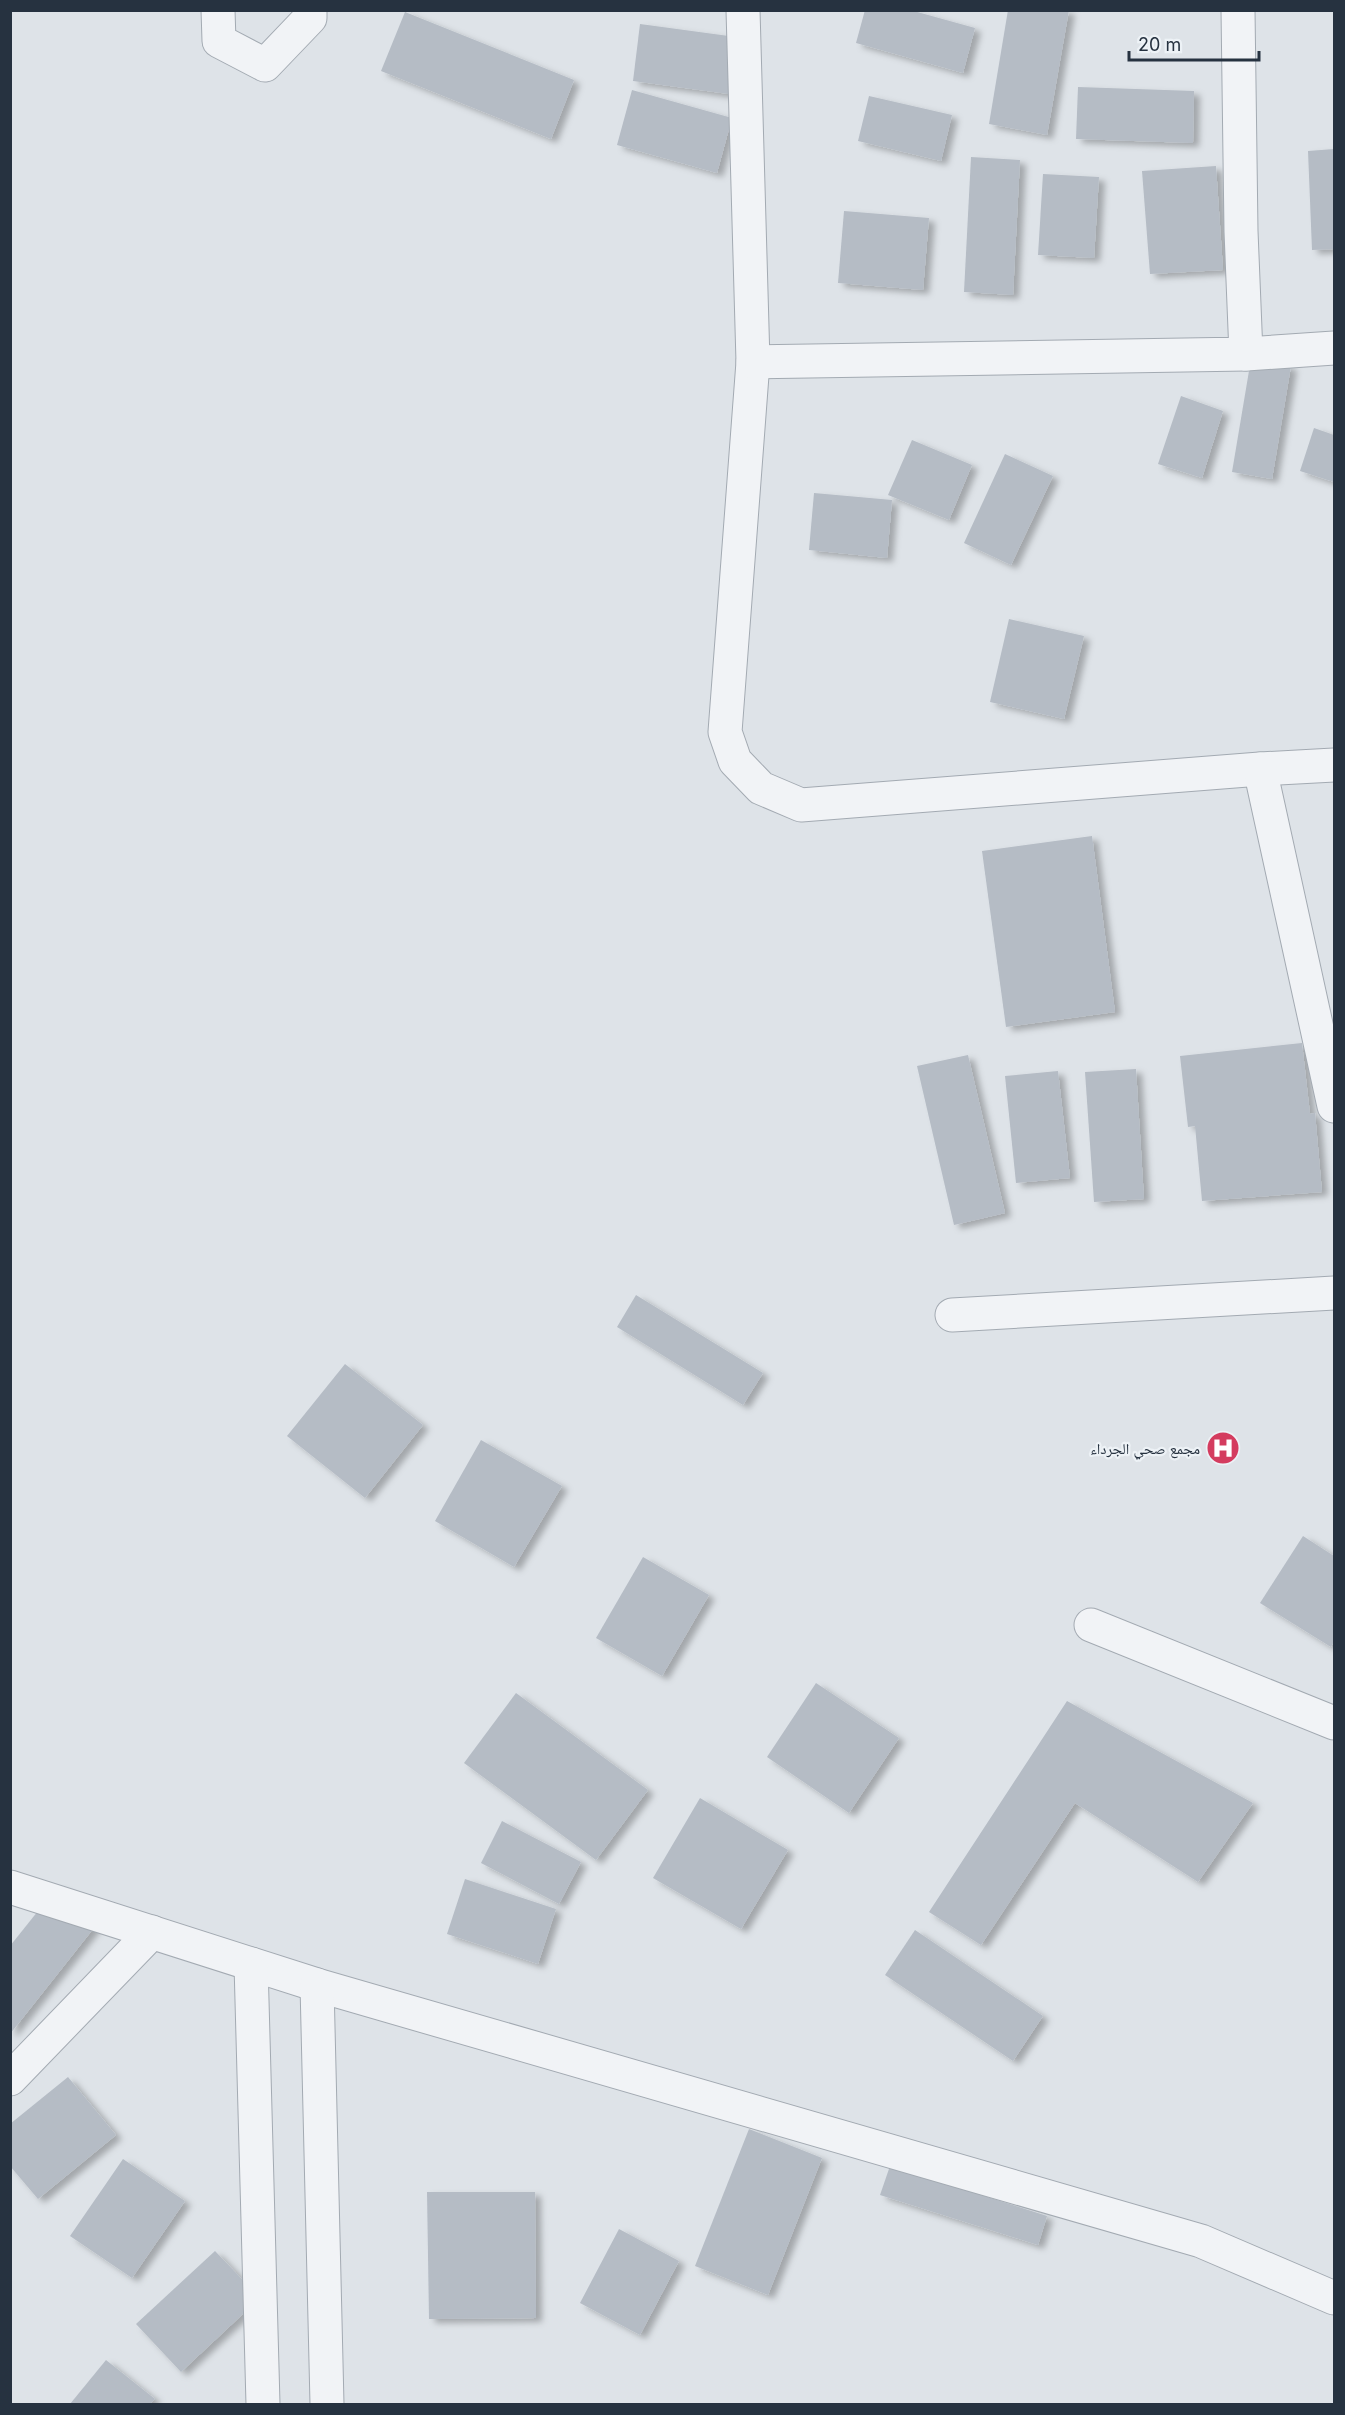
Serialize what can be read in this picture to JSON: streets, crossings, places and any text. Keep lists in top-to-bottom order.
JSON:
{
  "places": {
    "hospital": ["مجمع صحي الجرداء"]
  },
  "scale_bar": "20 m"
}
